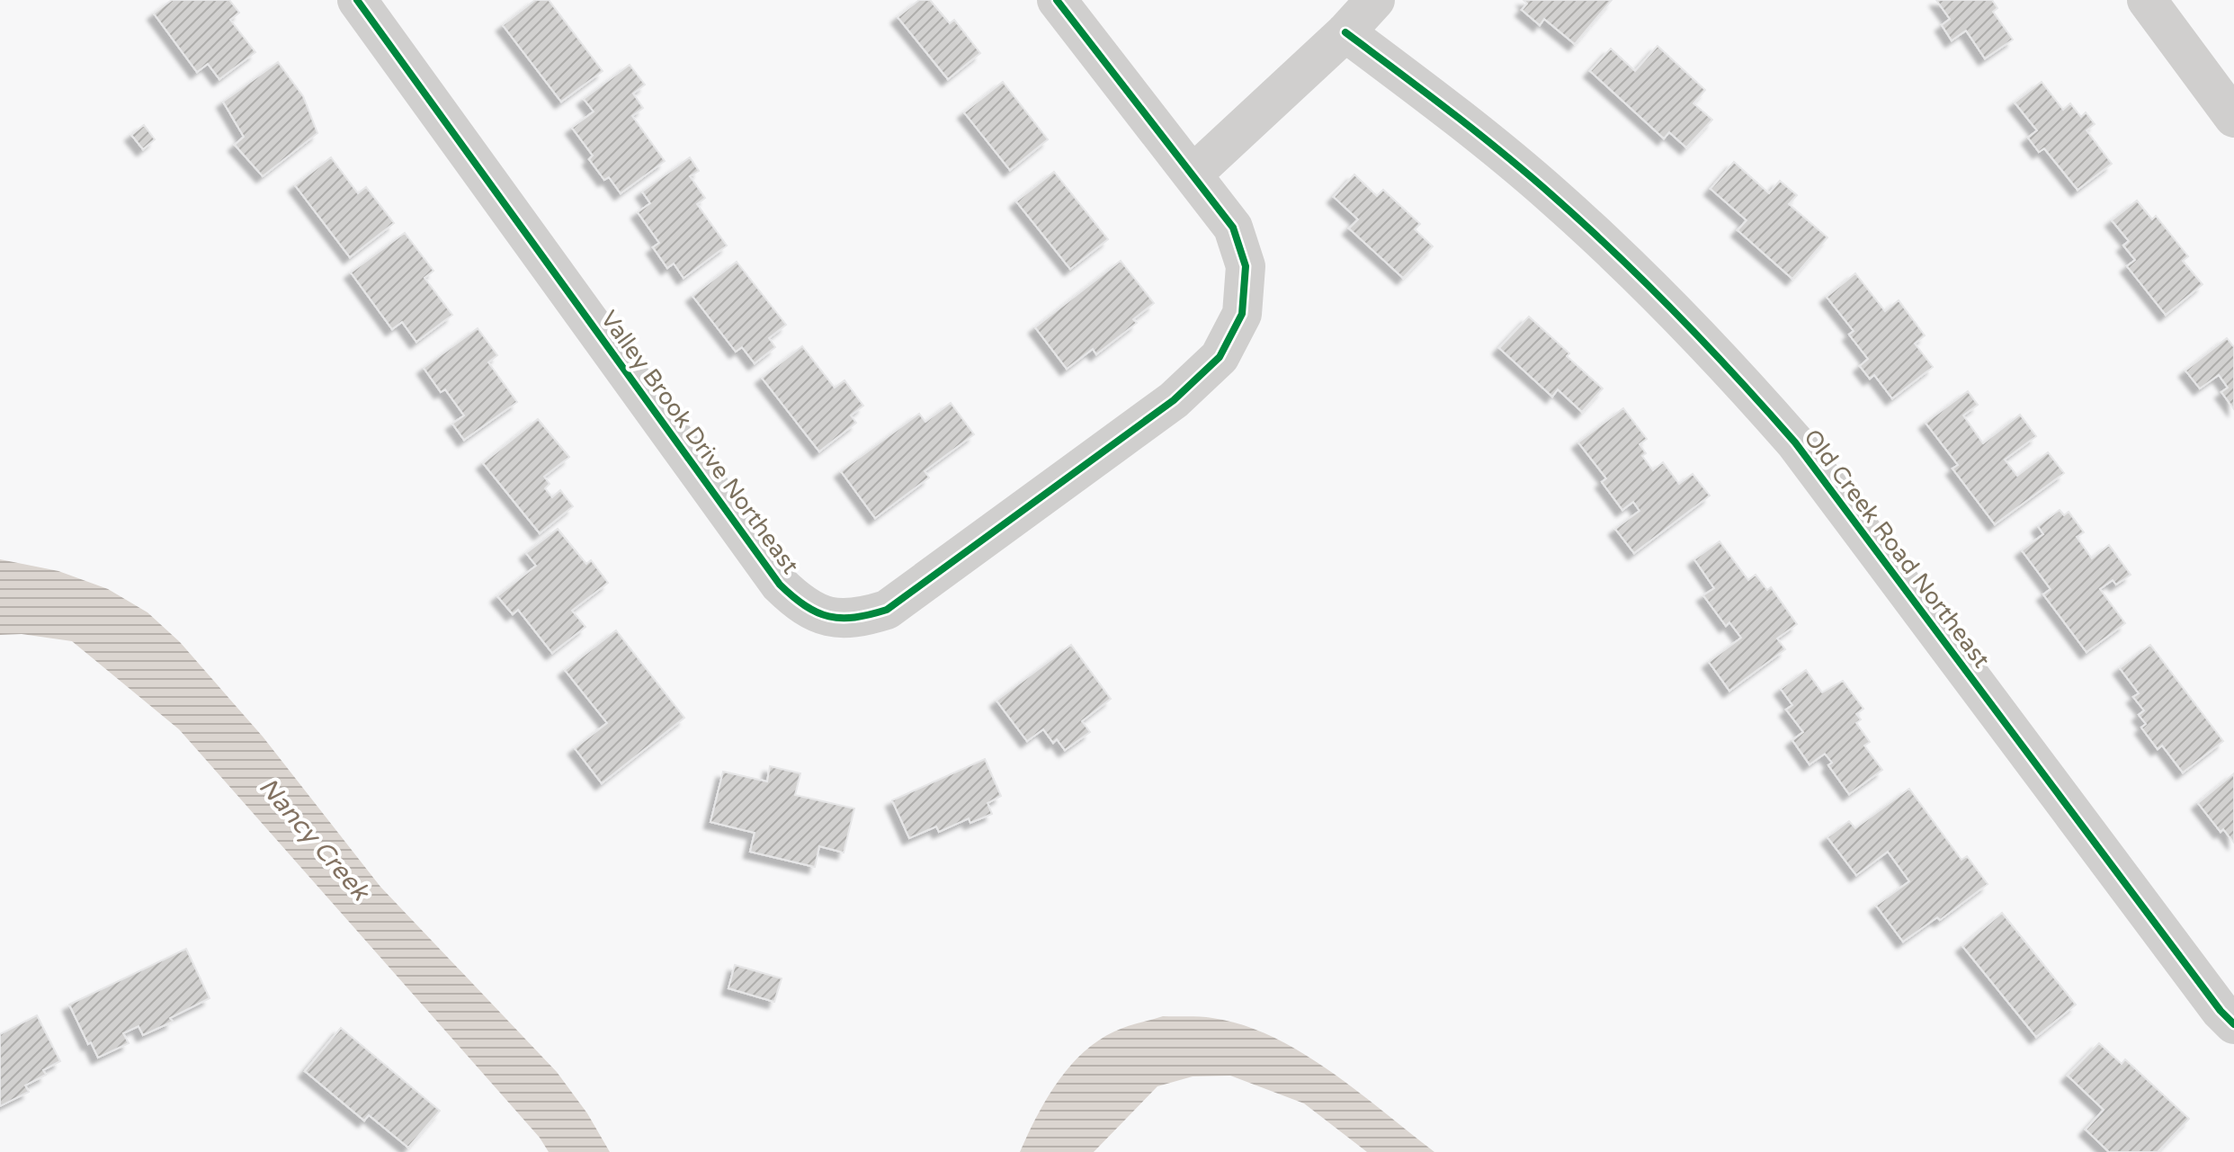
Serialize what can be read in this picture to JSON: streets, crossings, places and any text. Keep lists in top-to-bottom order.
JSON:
{
  "streets": {
    "street": ["Valley Brook Drive Northeast", "Old Creek Road Northeast"]
  },
  "water": ["Nancy Creek"]
}
